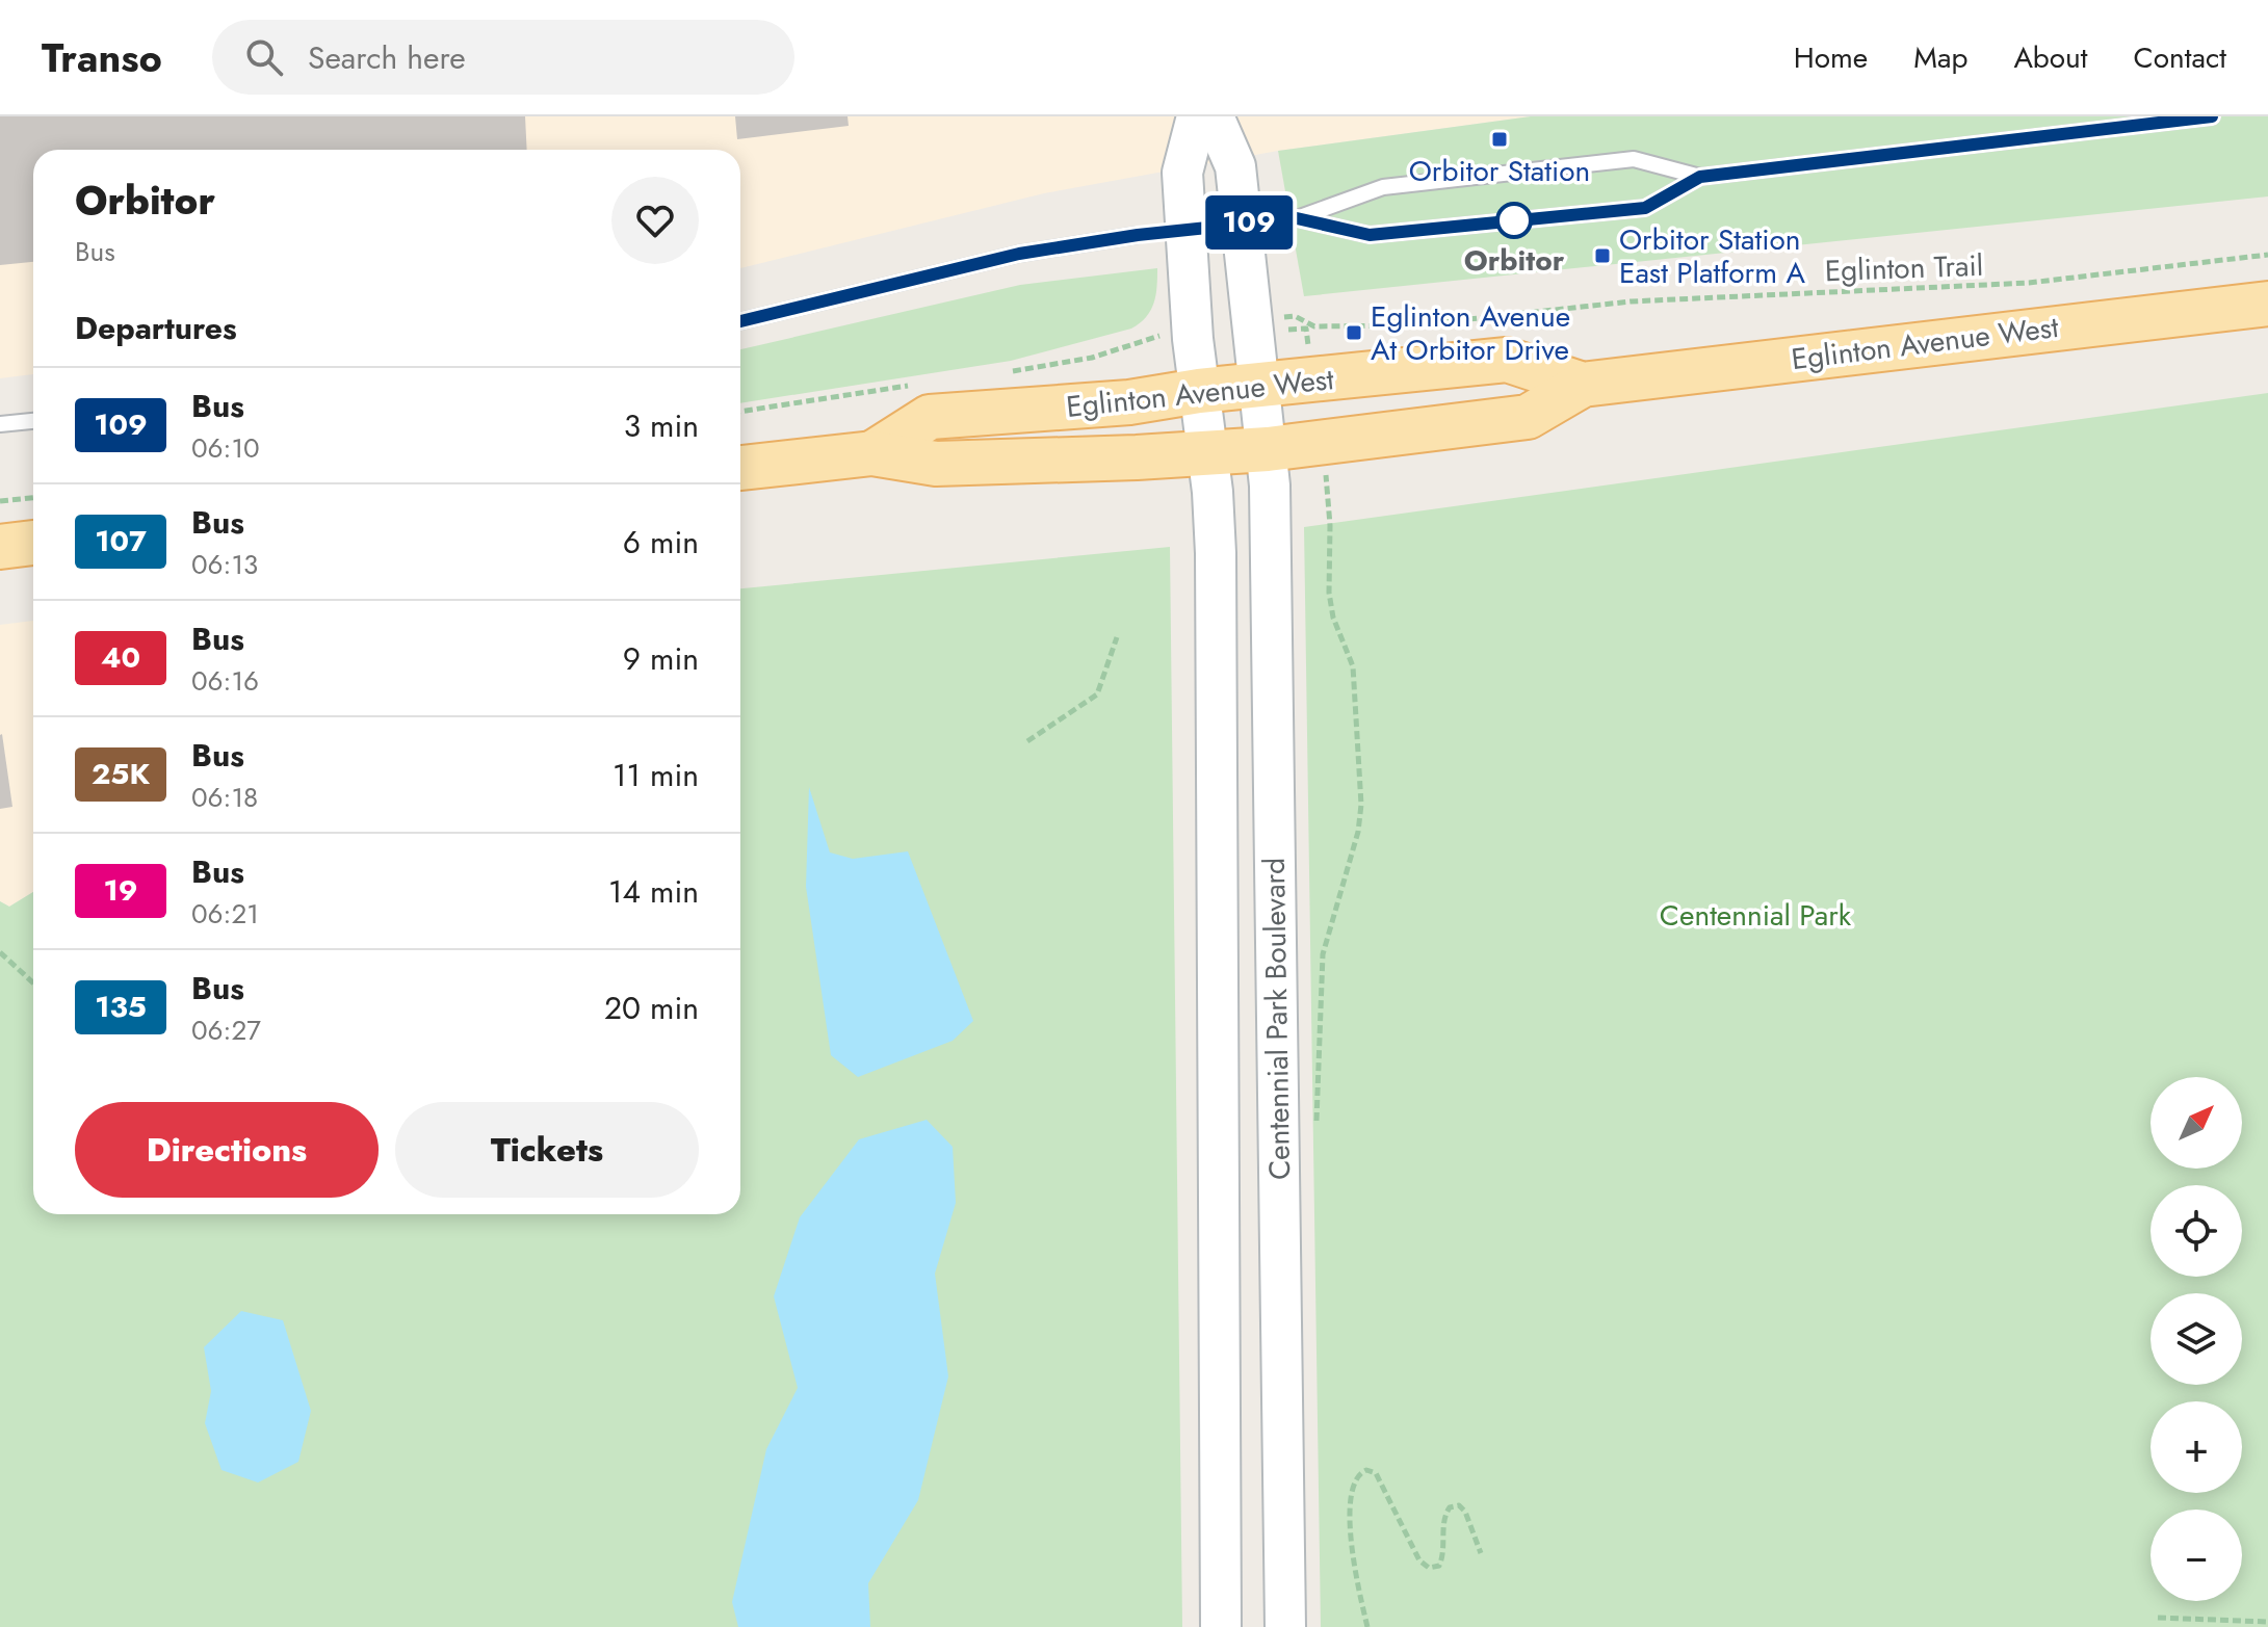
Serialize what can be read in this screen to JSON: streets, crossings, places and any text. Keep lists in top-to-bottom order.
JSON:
{
  "streets": {
    "main road": ["Eglinton Avenue West"],
    "street": ["Centennial Park Boulevard"],
    "path": ["Eglinton Trail"]
  },
  "crossings": [
    ["Eglinton Avenue West", "Centennial Park Boulevard"]
  ],
  "parks": ["Centennial Park"],
  "places": {
    "transit": ["Orbitor Station", "Orbitor Station East Platform A", "Eglinton Avenue At Orbitor Drive"],
    "other": ["Orbitor"]
  },
  "lines": ["bus line 109"],
  "north": "top right",
  "page": {
    "header": "Transo",
    "search": "Search here",
    "nav": [
      "Home",
      "Map",
      "About",
      "Contact"
    ],
    "on_map": "109",
    "heading": [
      ["Orbitor", "Bus"],
      "Departures"
    ],
    "list": [
      {
        "mark": "109",
        "name": "Bus",
        "note": "06:10",
        "value": "3 min"
      },
      {
        "mark": "107",
        "name": "Bus",
        "note": "06:13",
        "value": "6 min"
      },
      {
        "mark": "40",
        "name": "Bus",
        "note": "06:16",
        "value": "9 min"
      },
      {
        "mark": "25K",
        "name": "Bus",
        "note": "06:18",
        "value": "11 min"
      },
      {
        "mark": "19",
        "name": "Bus",
        "note": "06:21",
        "value": "14 min"
      },
      {
        "mark": "135",
        "name": "Bus",
        "note": "06:27",
        "value": "20 min"
      }
    ],
    "map_buttons": ["+", "−"],
    "buttons": ["Directions", "Tickets"]
  }
}
